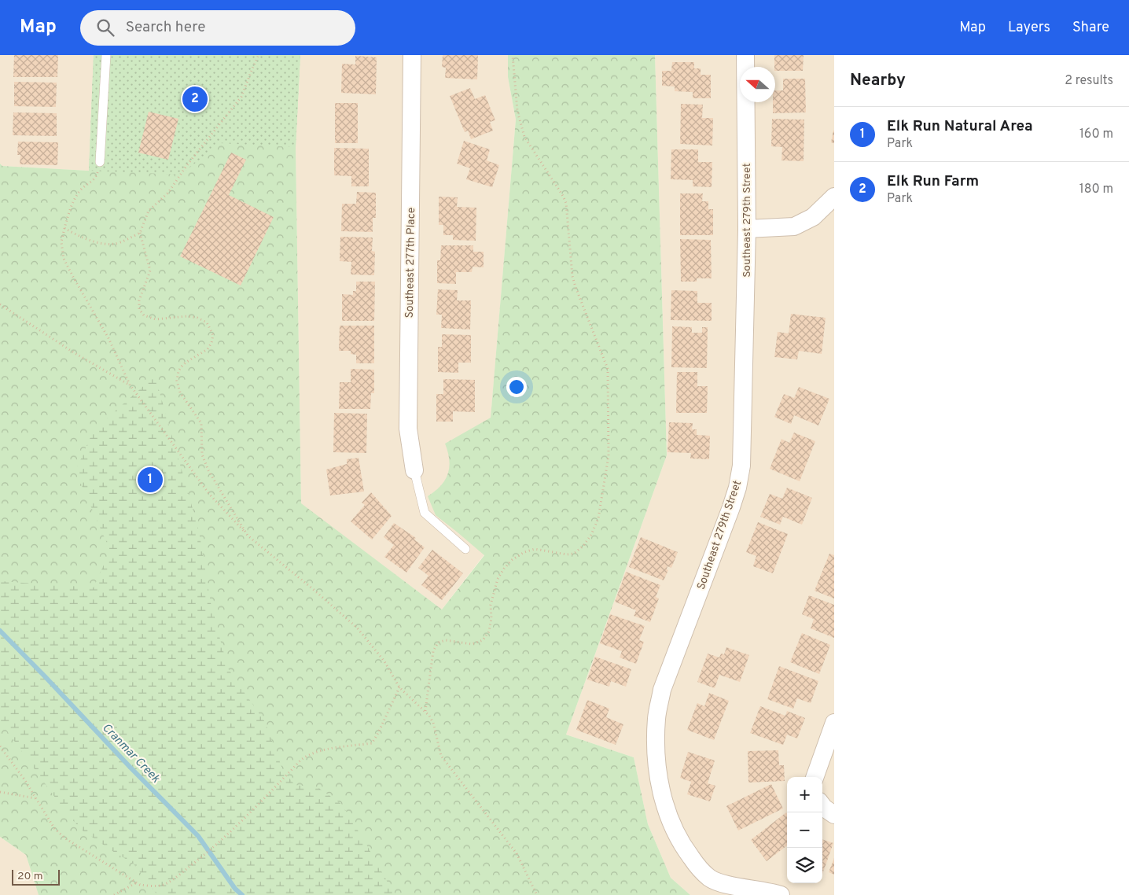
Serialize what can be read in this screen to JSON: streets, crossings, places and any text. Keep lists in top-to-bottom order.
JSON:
{
  "streets": {
    "street": ["Southeast 279th Street", "Southeast 277th Place"]
  },
  "water": ["Cranmar Creek"],
  "scale_bar": "20 m",
  "north": "left",
  "page": {
    "header": "Map",
    "search": "Search here",
    "nav": ["Map", "Layers", "Share"],
    "heading": ["Nearby", "2 results"],
    "pins": ["2", "1"],
    "list": [
      {
        "mark": "1",
        "name": "Elk Run Natural Area",
        "note": "Park",
        "value": "160 m"
      },
      {
        "mark": "2",
        "name": "Elk Run Farm",
        "note": "Park",
        "value": "180 m"
      }
    ],
    "map_buttons": ["+", "−"],
    "scale": "20 m"
  }
}
